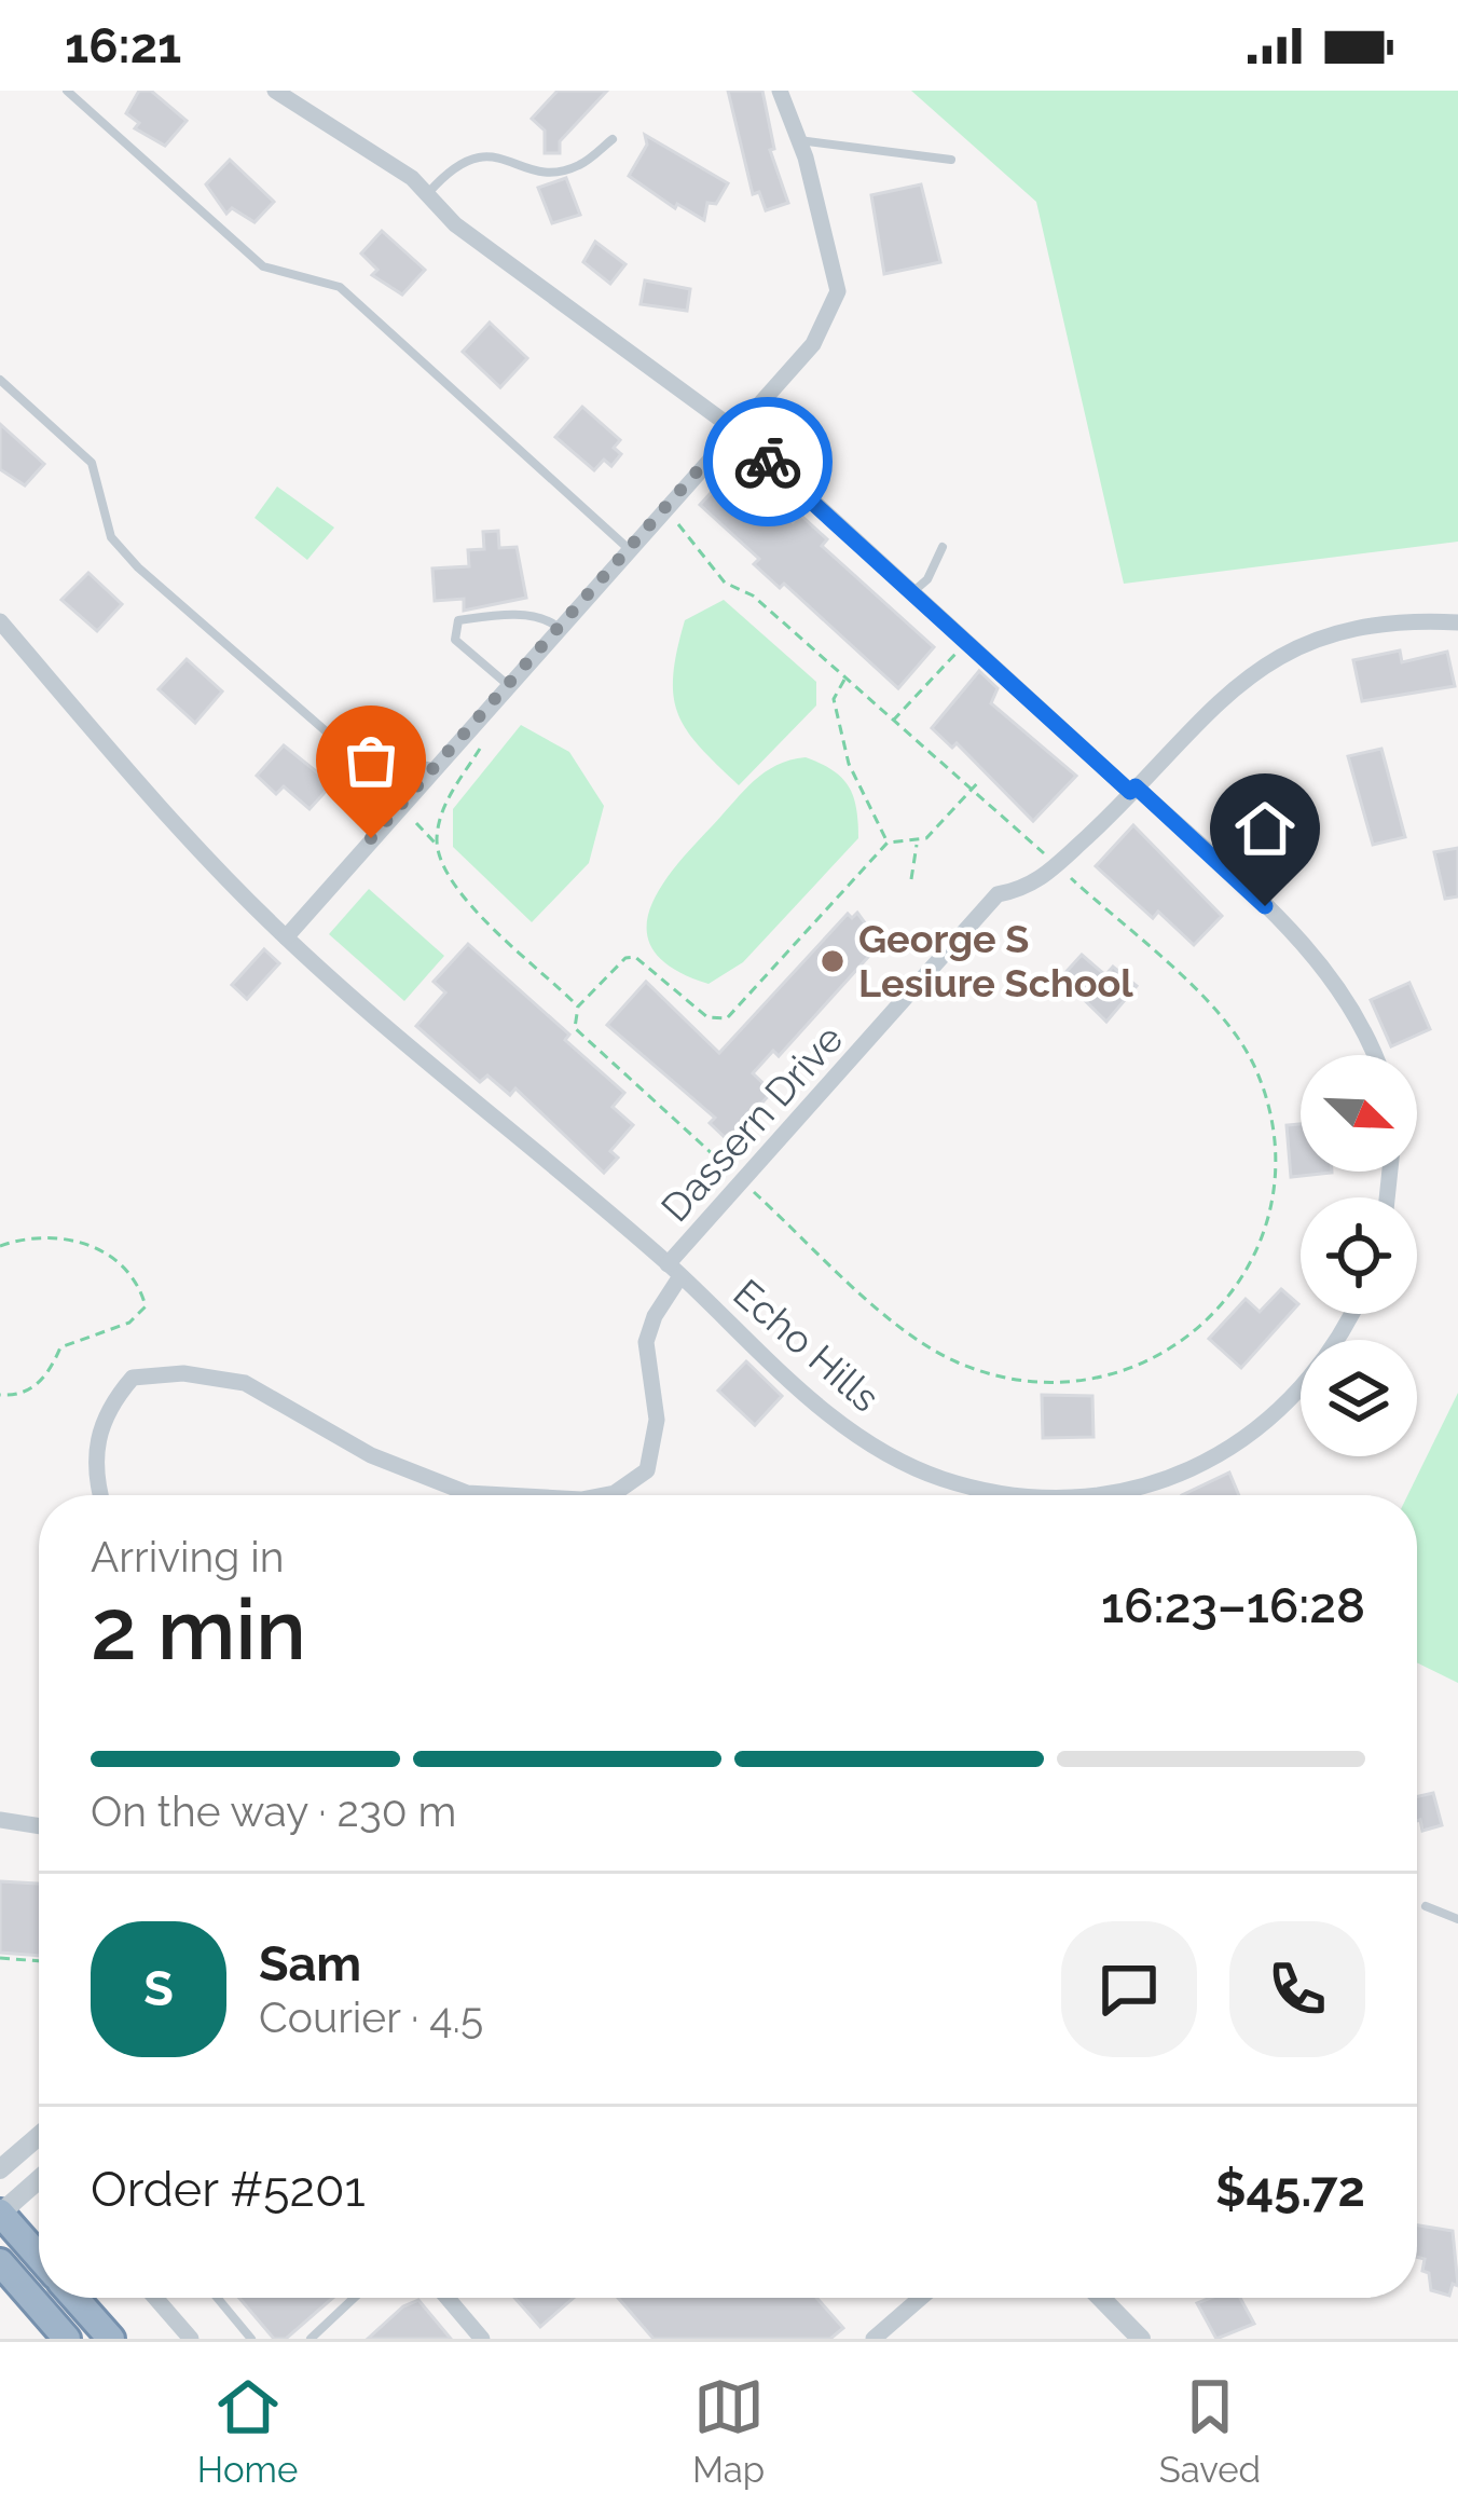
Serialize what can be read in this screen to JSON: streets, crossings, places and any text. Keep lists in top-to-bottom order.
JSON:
{
  "streets": {
    "street": ["Dassern Drive", "Echo Hills"]
  },
  "crossings": [
    ["Dassern Drive", "Echo Hills"]
  ],
  "places": ["George S Lesiure School"],
  "north": "bottom right",
  "page": {
    "status": "16:21",
    "heading": ["2 min", "Arriving in", "16:23–16:28"],
    "panel": [
      "Sam",
      "Courier · 4.5",
      "Order #5201",
      "$45.72"
    ],
    "bar": "On the way · 230 m",
    "round": "S",
    "tabs": ["Home", "Map", "Saved"]
  }
}
